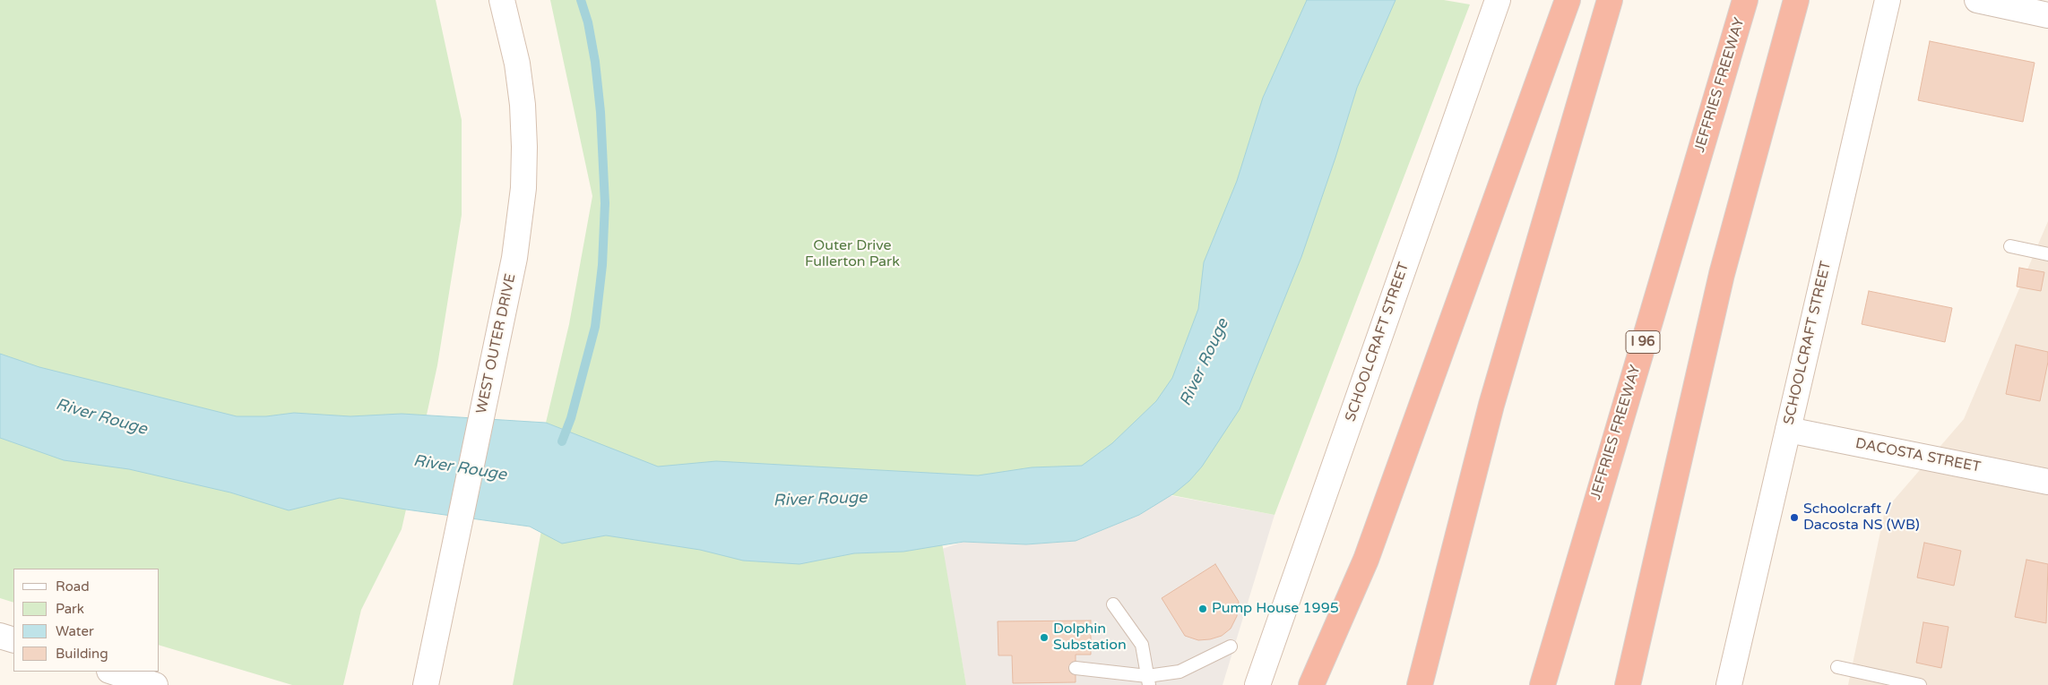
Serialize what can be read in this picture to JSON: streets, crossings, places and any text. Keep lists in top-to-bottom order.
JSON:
{
  "streets": {
    "highway": ["JEFFRIES FREEWAY", "I 96"],
    "main road": ["SCHOOLCRAFT STREET", "WEST OUTER DRIVE", "DACOSTA STREET"]
  },
  "crossings": [
    ["SCHOOLCRAFT STREET", "DACOSTA STREET"]
  ],
  "water": ["River Rouge"],
  "parks": ["Outer Drive Fullerton Park"],
  "places": ["Schoolcraft / Dacosta NS (WB)", "Pump House 1995", "Dolphin Substation"],
  "legend": [
    "Road",
    "Park",
    "Water",
    "Building"
  ]
}
